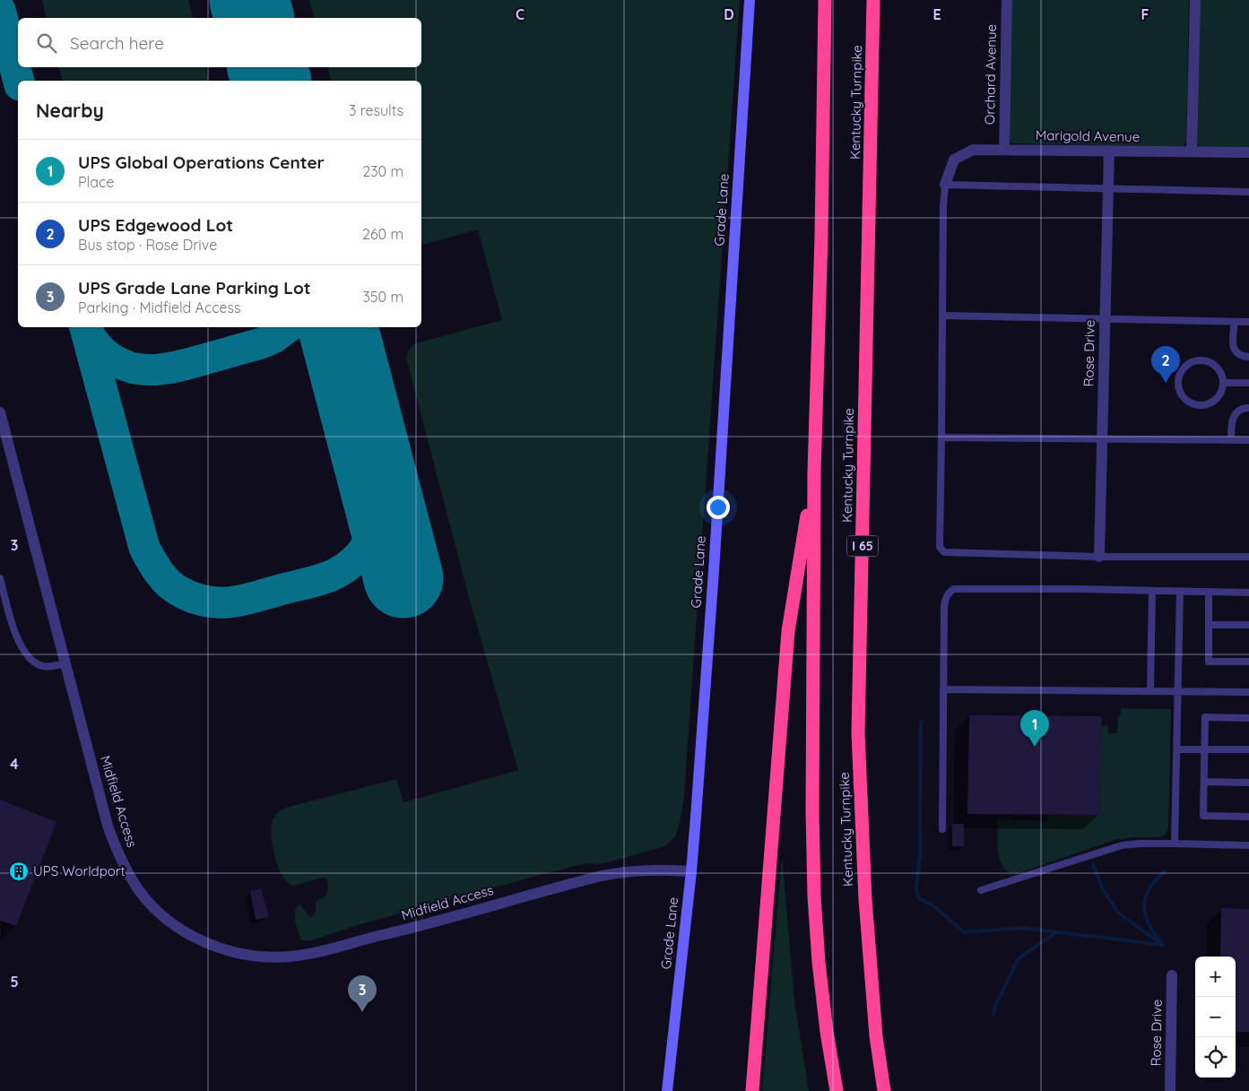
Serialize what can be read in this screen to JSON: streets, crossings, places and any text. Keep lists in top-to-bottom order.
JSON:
{
  "streets": {
    "highway": ["Kentucky Turnpike", "I 65"],
    "main road": ["Grade Lane"],
    "street": [
      "Orchard Avenue",
      "Marigold Avenue",
      "Rose Drive",
      "Midfield Access"
    ]
  },
  "crossings": [
    ["Orchard Avenue", "Marigold Avenue"],
    ["Marigold Avenue", "Rose Drive"],
    ["Grade Lane", "Midfield Access"]
  ],
  "places": {
    "building": ["UPS Worldport"]
  },
  "page": {
    "search": "Search here",
    "heading": ["Nearby", "3 results"],
    "list": [
      {
        "mark": "1",
        "name": "UPS Global Operations Center",
        "note": "Place",
        "value": "230 m"
      },
      {
        "mark": "2",
        "name": "UPS Edgewood Lot",
        "note": "Bus stop · Rose Drive",
        "value": "260 m"
      },
      {
        "mark": "3",
        "name": "UPS Grade Lane Parking Lot",
        "note": "Parking · Midfield Access",
        "value": "350 m"
      }
    ],
    "pins": ["2", "1", "3"],
    "map_buttons": ["+", "−"]
  },
  "grid": {
    "columns": [
      "C",
      "D",
      "E",
      "F"
    ],
    "rows": ["3", "4", "5"]
  }
}
